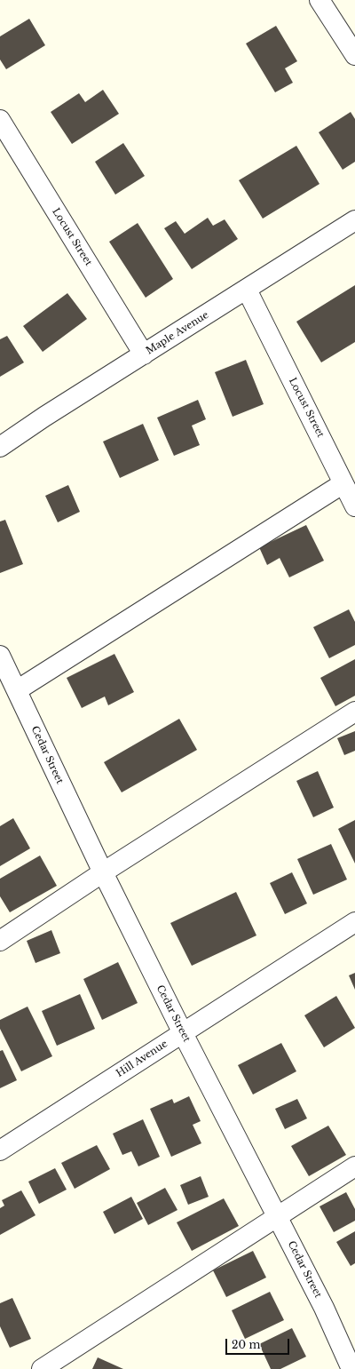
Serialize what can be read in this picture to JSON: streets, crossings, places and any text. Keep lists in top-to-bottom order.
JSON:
{
  "streets": {
    "street": [
      "Locust Street",
      "Maple Avenue",
      "Cedar Street",
      "Hill Avenue"
    ]
  },
  "crossings": [
    ["Locust Street", "Maple Avenue"],
    ["Cedar Street", "Hill Avenue"]
  ],
  "scale_bar": "20 m"
}
